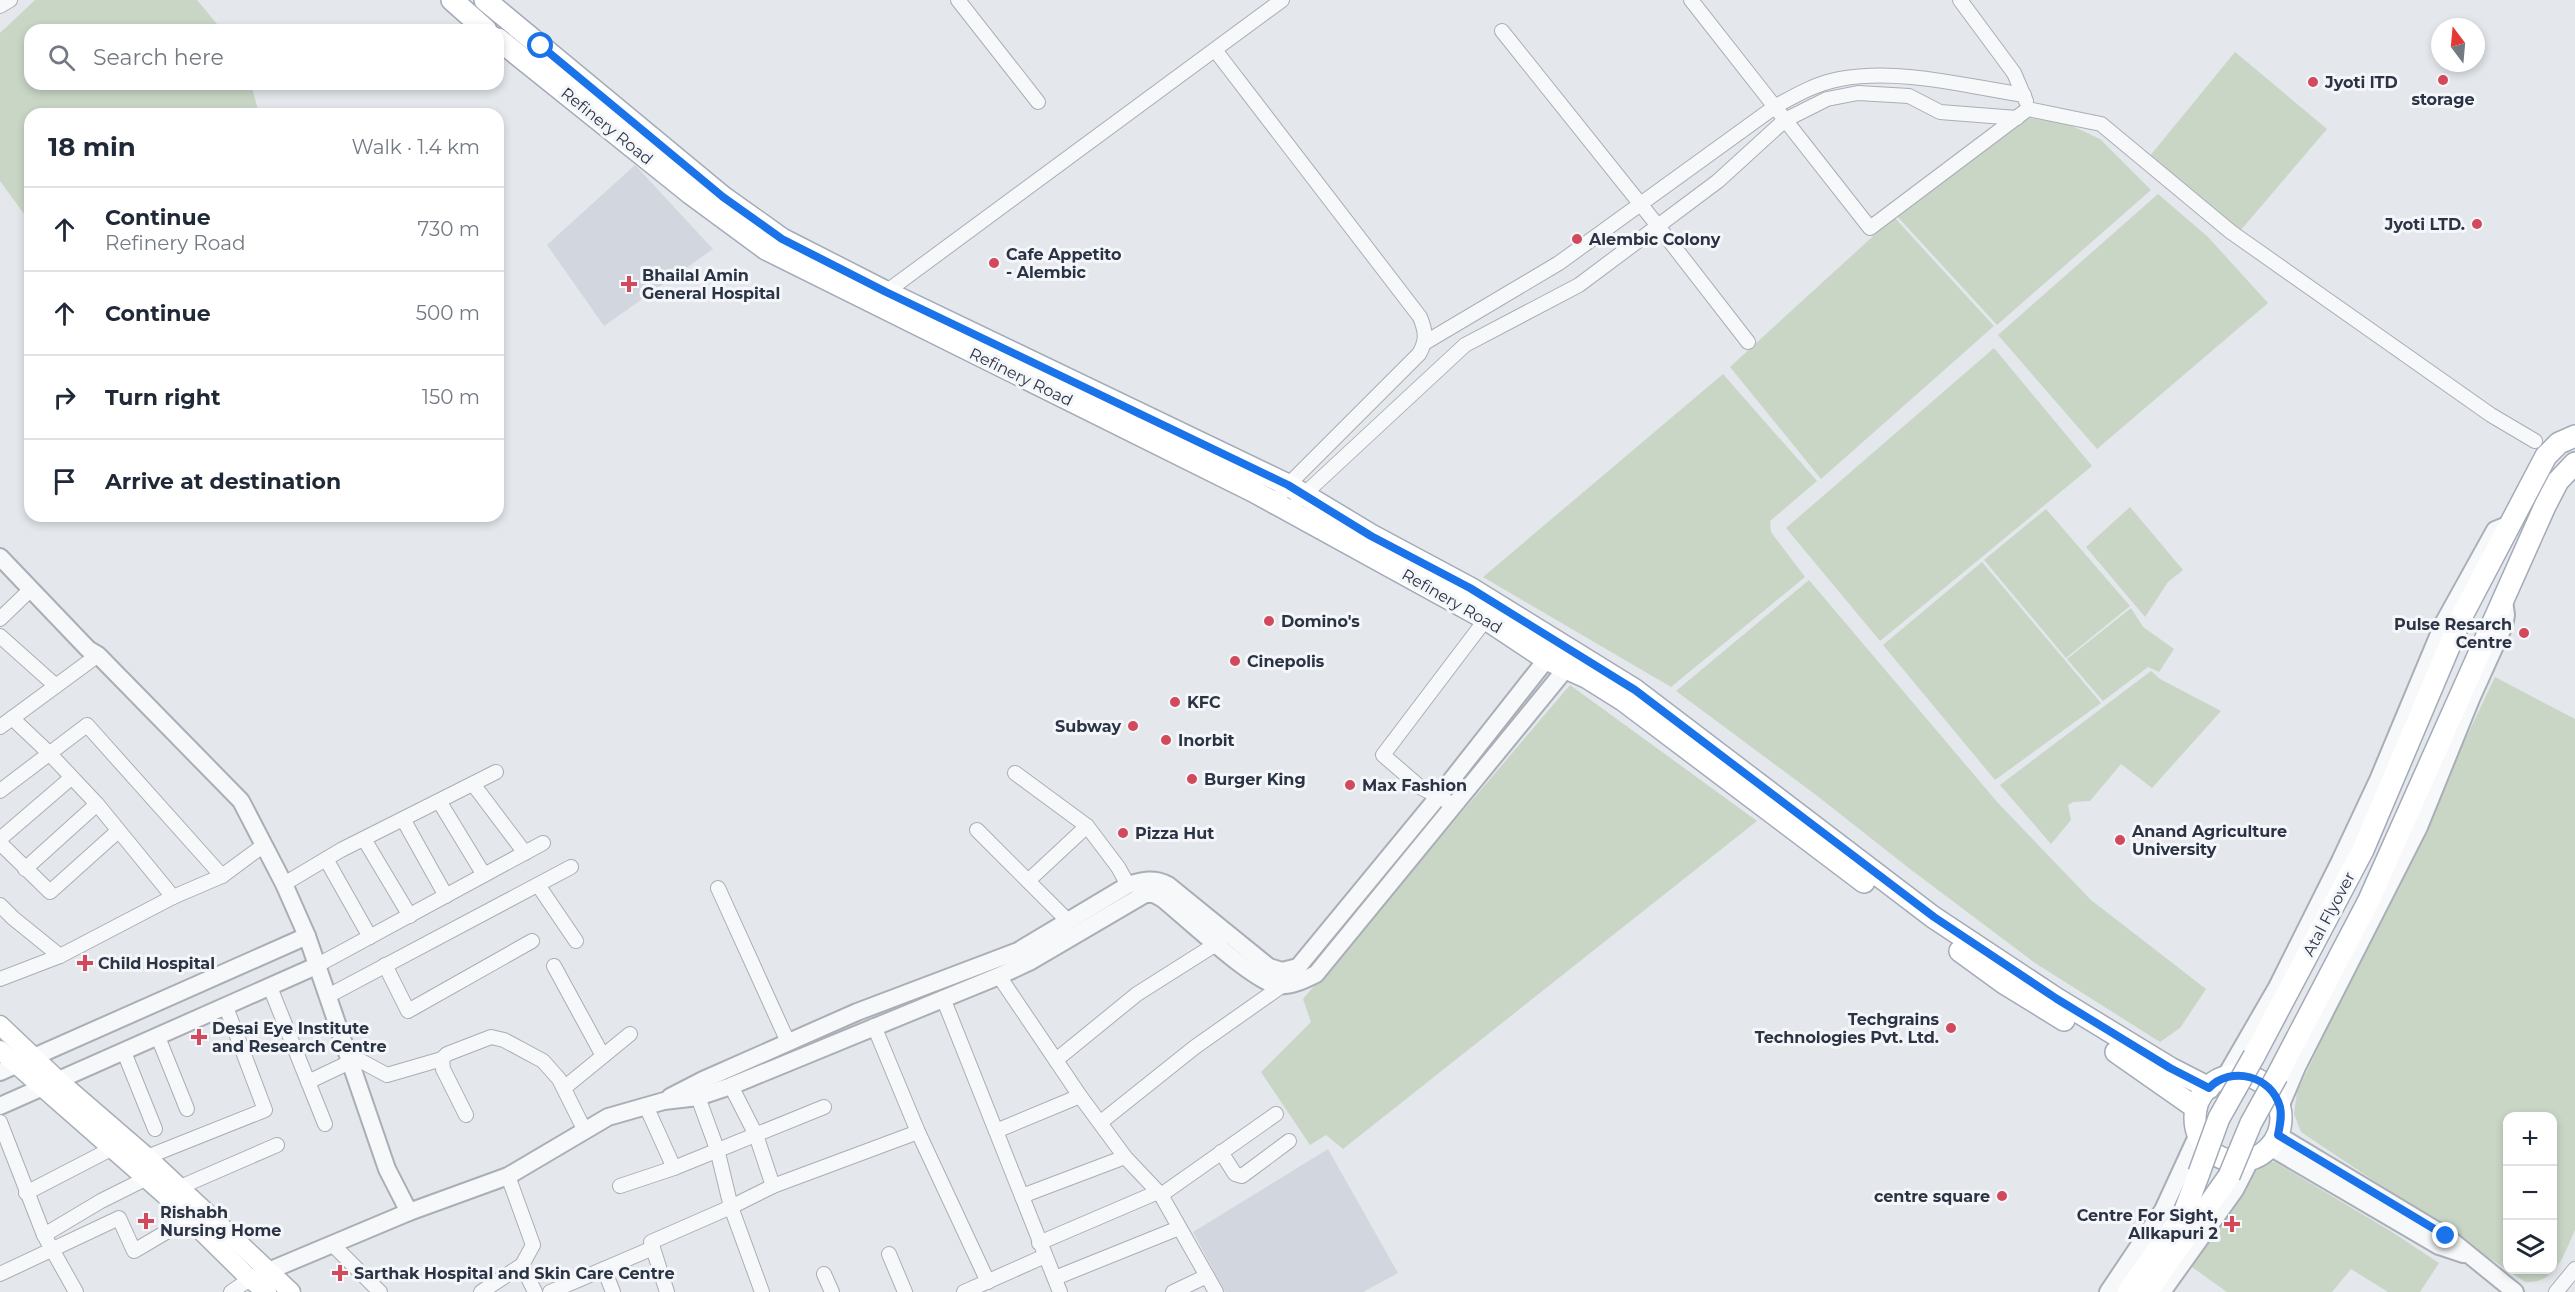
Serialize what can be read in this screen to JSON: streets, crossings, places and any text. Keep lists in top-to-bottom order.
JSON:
{
  "streets": {
    "main road": ["Refinery Road", "Atal Flyover"]
  },
  "places": {
    "other": [
      "storage",
      "Jyoti lTD",
      "Jyoti LTD.",
      "Alembic Colony",
      "Cafe Appetito - Alembic",
      "Domino's",
      "Pulse Resarch Centre",
      "Cinepolis",
      "KFC",
      "Subway",
      "Inorbit",
      "Burger King",
      "Max Fashion",
      "Pizza Hut",
      "Anand Agriculture University",
      "Techgrains Technologies Pvt. Ltd.",
      "centre square"
    ],
    "health": [
      "Bhailal Amin General Hospital",
      "Child Hospital",
      "Desai Eye Institute and Research Centre",
      "Rishabh Nursing Home",
      "Centre For Sight, Allkapuri 2",
      "Sarthak Hospital and Skin Care Centre"
    ]
  },
  "north": "top",
  "page": {
    "search": "Search here",
    "heading": ["18 min", "Walk · 1.4 km"],
    "list": [
      ["Continue", "Refinery Road", "730 m"],
      ["Continue", "500 m"],
      ["Turn right", "150 m"],
      "Arrive at destination"
    ],
    "map_buttons": ["+", "−"]
  }
}
